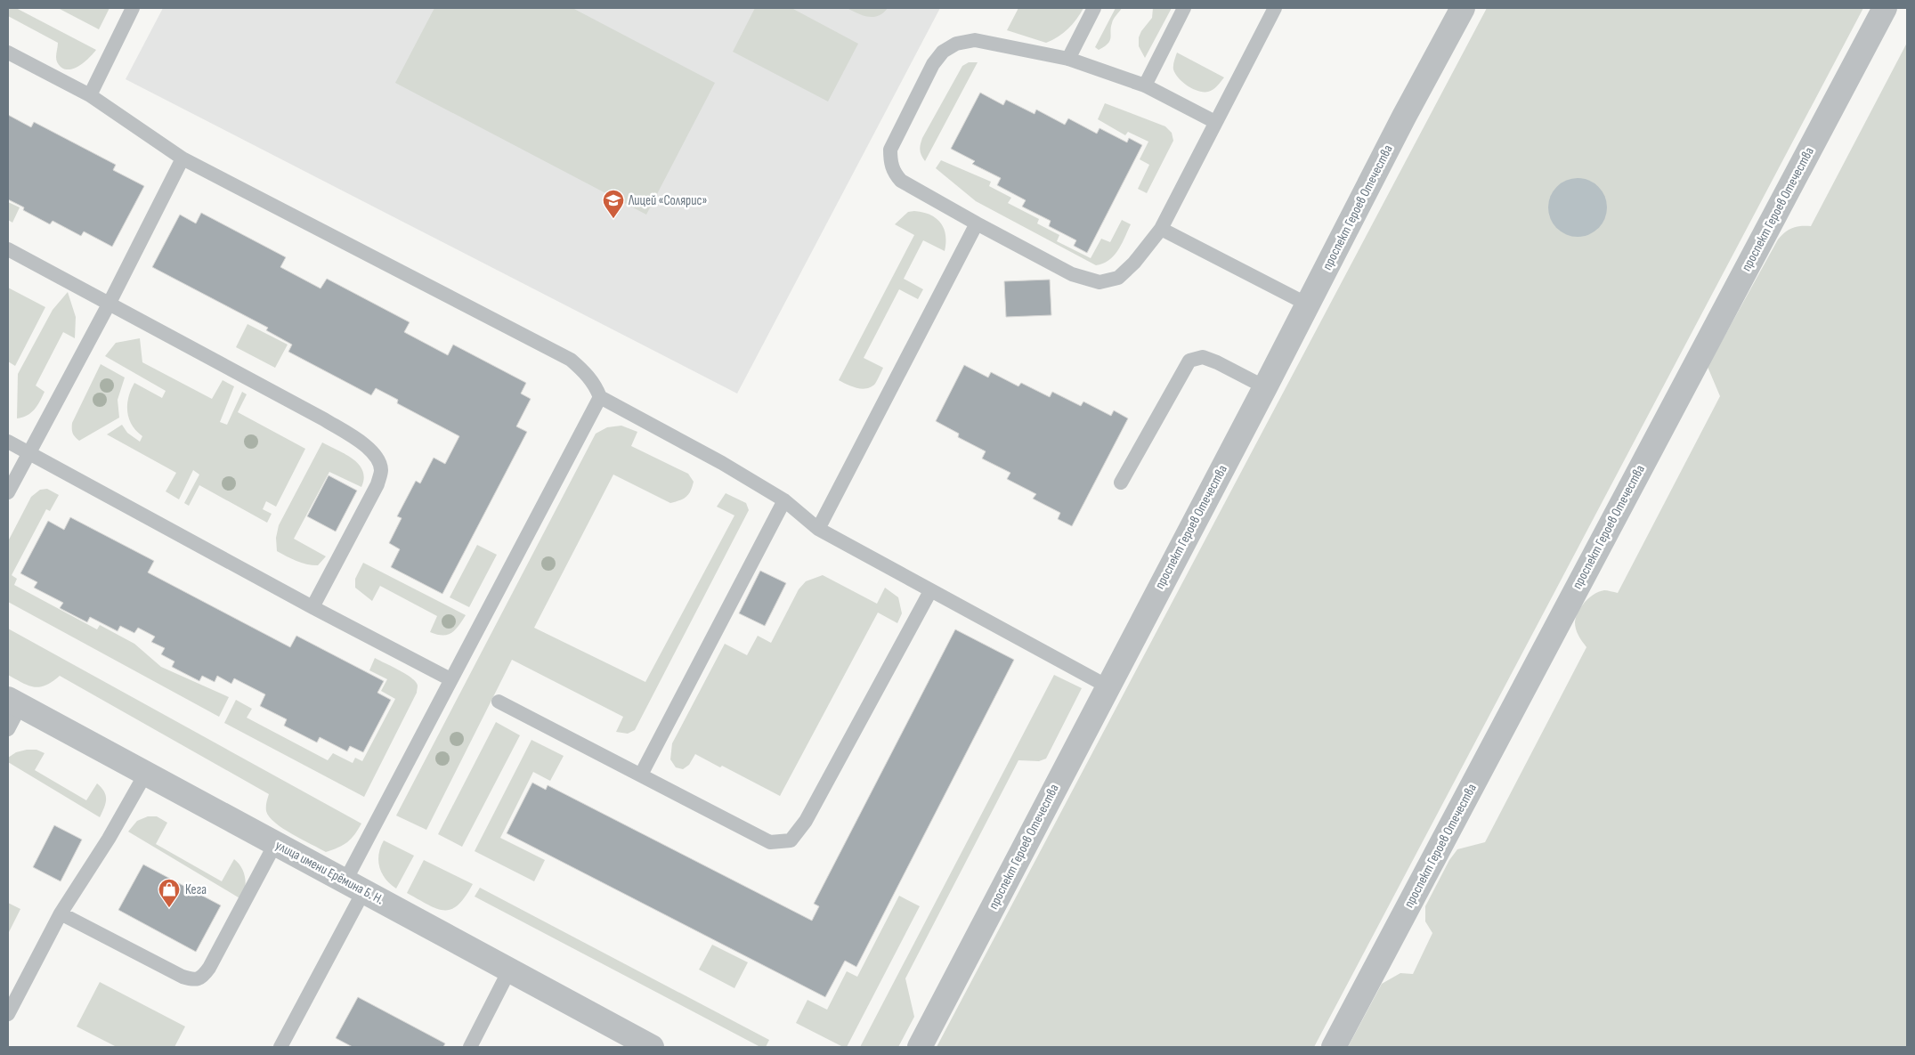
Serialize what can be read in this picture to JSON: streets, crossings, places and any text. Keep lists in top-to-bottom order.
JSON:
{
  "streets": {
    "street": ["проспект Героев Отечества", "улица имени Ерёмина Б. Н."]
  },
  "places": {
    "school or university": ["Лицей «Солярис»"],
    "shop": ["Кега"]
  }
}
